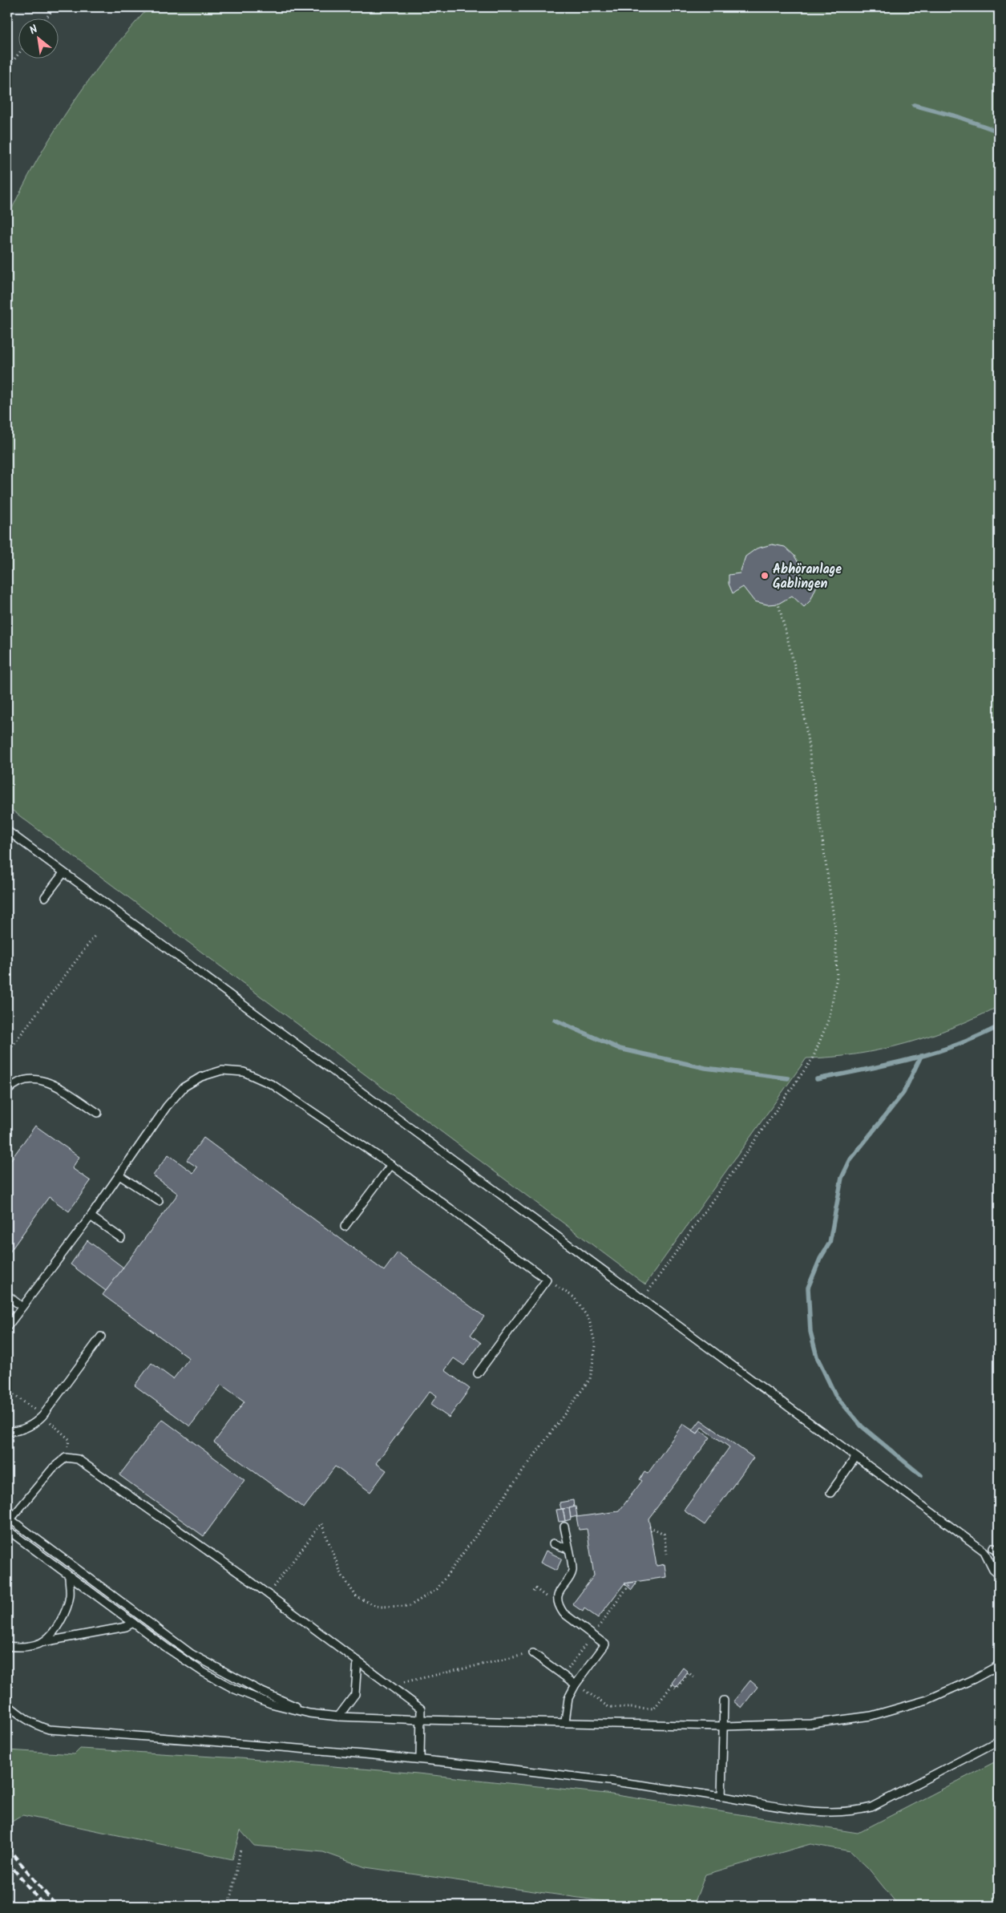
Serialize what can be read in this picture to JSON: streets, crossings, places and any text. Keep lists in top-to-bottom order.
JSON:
{
  "places": ["Abhöranlage Gablingen"],
  "north": "top left"
}
